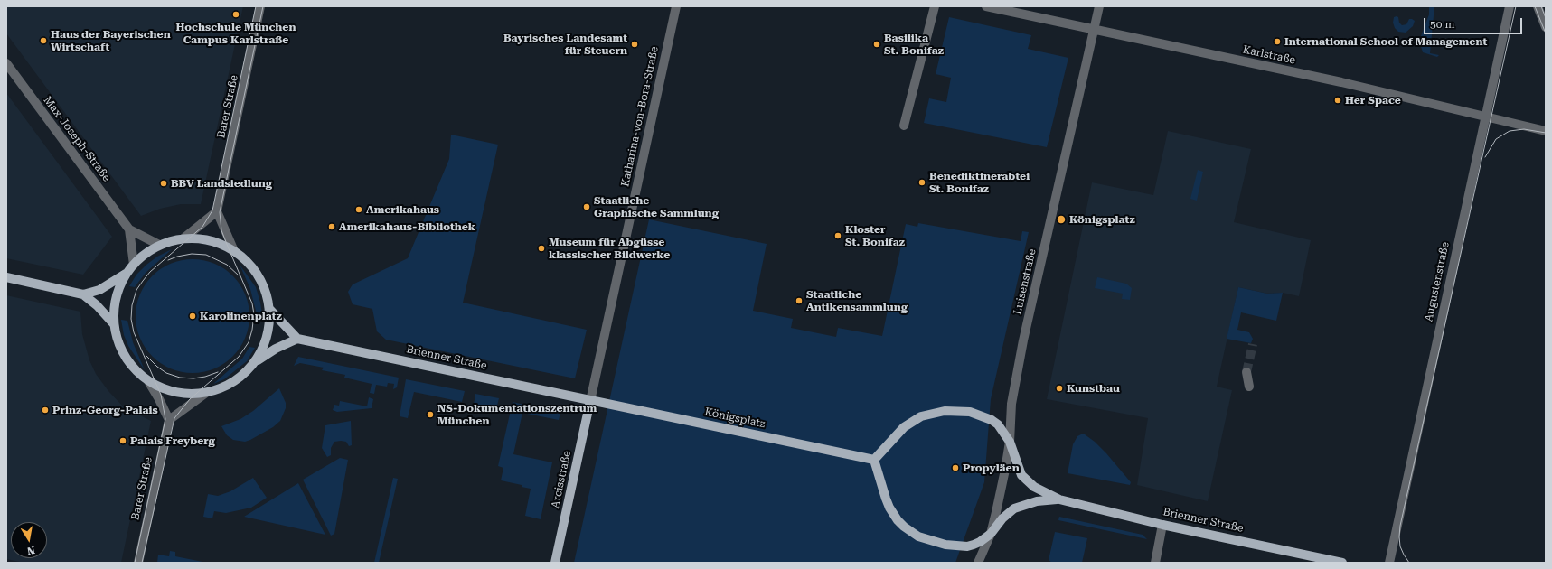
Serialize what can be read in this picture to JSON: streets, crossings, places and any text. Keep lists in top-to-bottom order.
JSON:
{
  "streets": {
    "main road": ["Brienner Straße", "Königsplatz", "Arcisstraße"],
    "street": [
      "Karlstraße",
      "Barer Straße",
      "Katharina-von-Bora-Straße",
      "Max-Joseph-Straße",
      "Luisenstraße",
      "Augustenstraße"
    ]
  },
  "crossings": [
    ["Karlstraße", "Luisenstraße"],
    ["Karlstraße", "Augustenstraße"],
    ["Katharina-von-Bora-Straße", "Brienner Straße"],
    ["Katharina-von-Bora-Straße", "Königsplatz"],
    ["Katharina-von-Bora-Straße", "Arcisstraße"],
    ["Brienner Straße", "Königsplatz"],
    ["Brienner Straße", "Arcisstraße"],
    ["Königsplatz", "Arcisstraße"]
  ],
  "places": [
    "Hochschule München Campus Karlstraße",
    "Haus der Bayerischen Wirtschaft",
    "International School of Management",
    "Bayrisches Landesamt für Steuern",
    "Basilika St. Bonifaz",
    "Her Space",
    "Benediktinerabtei St. Bonifaz",
    "BBV Landsiedlung",
    "Staatliche Graphische Sammlung",
    "Amerikahaus",
    "Königsplatz",
    "Amerikahaus-Bibliothek",
    "Kloster St. Bonifaz",
    "Museum für Abgüsse klassischer Bildwerke",
    "Staatliche Antikensammlung",
    "Karolinenplatz",
    "Kunstbau",
    "Prinz-Georg-Palais",
    "NS-Dokumentationszentrum München",
    "Palais Freyberg",
    "Propyläen"
  ],
  "scale_bar": "50 m",
  "north": "bottom"
}
